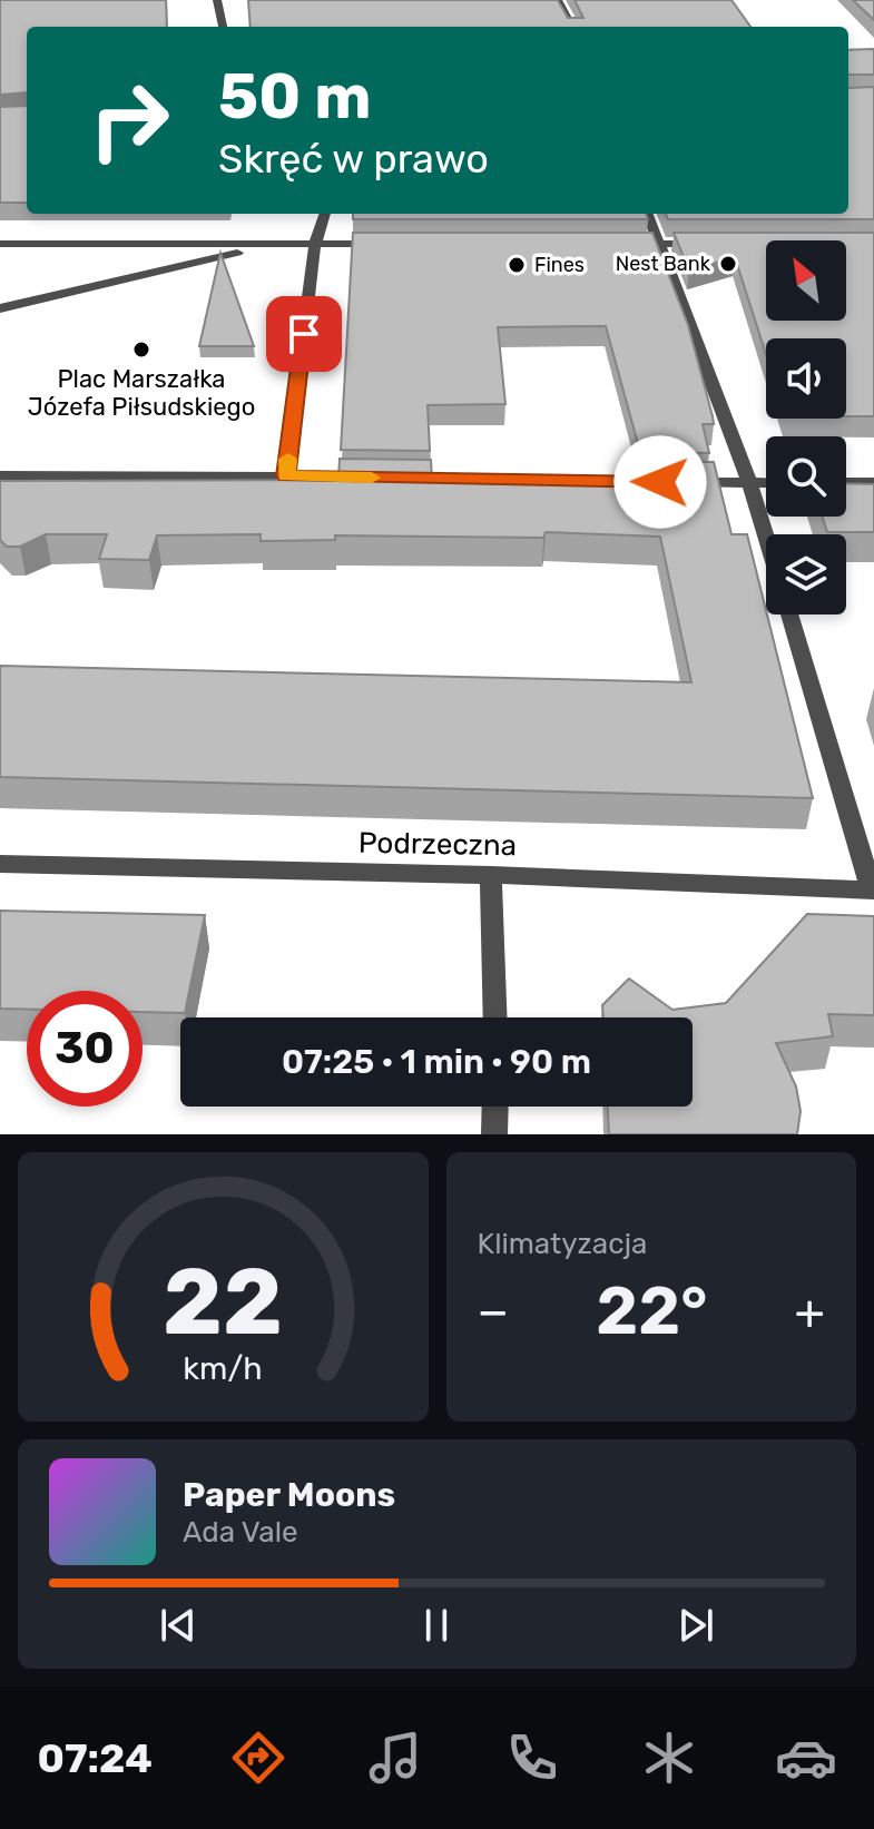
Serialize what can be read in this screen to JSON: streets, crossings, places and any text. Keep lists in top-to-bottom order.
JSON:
{
  "streets": {
    "street": ["Podrzeczna"]
  },
  "places": ["Nest Bank", "Fines", "Plac Marszałka Józefa Piłsudskiego"],
  "north": "top left",
  "page": {
    "turn": ["50 m", "Skręć w prawo"],
    "limit": "30",
    "trip": "07:25 · 1 min · 90 m",
    "tile": "Klimatyzacja",
    "heat": ["−", "22°", "+"],
    "song": ["Paper Moons", "Ada Vale"],
    "tabs": "07:24",
    "gauge": ["22", "km/h"]
  }
}
